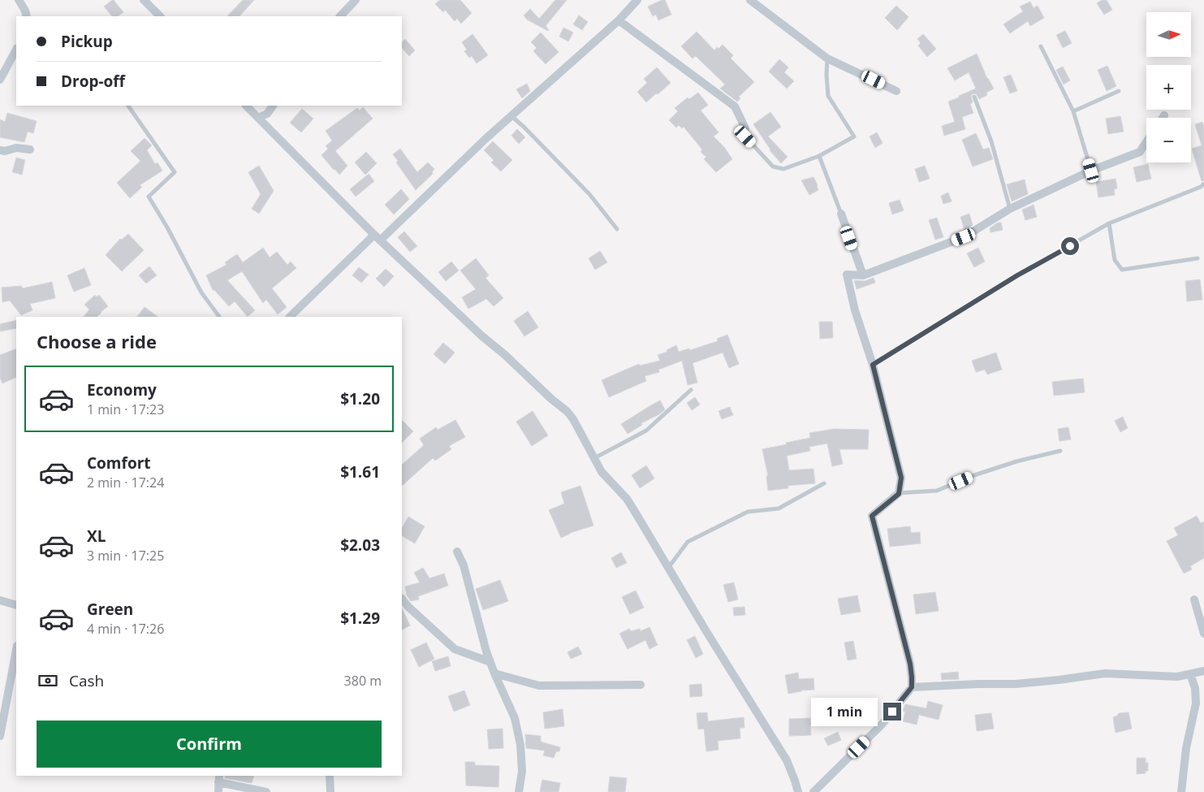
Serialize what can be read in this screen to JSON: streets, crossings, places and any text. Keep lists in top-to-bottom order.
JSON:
{
  "north": "right",
  "page": {
    "map_buttons": ["+", "−"],
    "banner": ["Pickup", "Drop-off"],
    "heading": "Choose a ride",
    "list": [
      {
        "name": "Economy",
        "note": "1 min · 17:23",
        "value": "$1.20"
      },
      {
        "name": "Comfort",
        "note": "2 min · 17:24",
        "value": "$1.61"
      },
      {
        "name": "XL",
        "note": "3 min · 17:25",
        "value": "$2.03"
      },
      {
        "name": "Green",
        "note": "4 min · 17:26",
        "value": "$1.29"
      }
    ],
    "pay": ["Cash", "380 m"],
    "bubble": "1 min",
    "buttons": "Confirm"
  }
}
